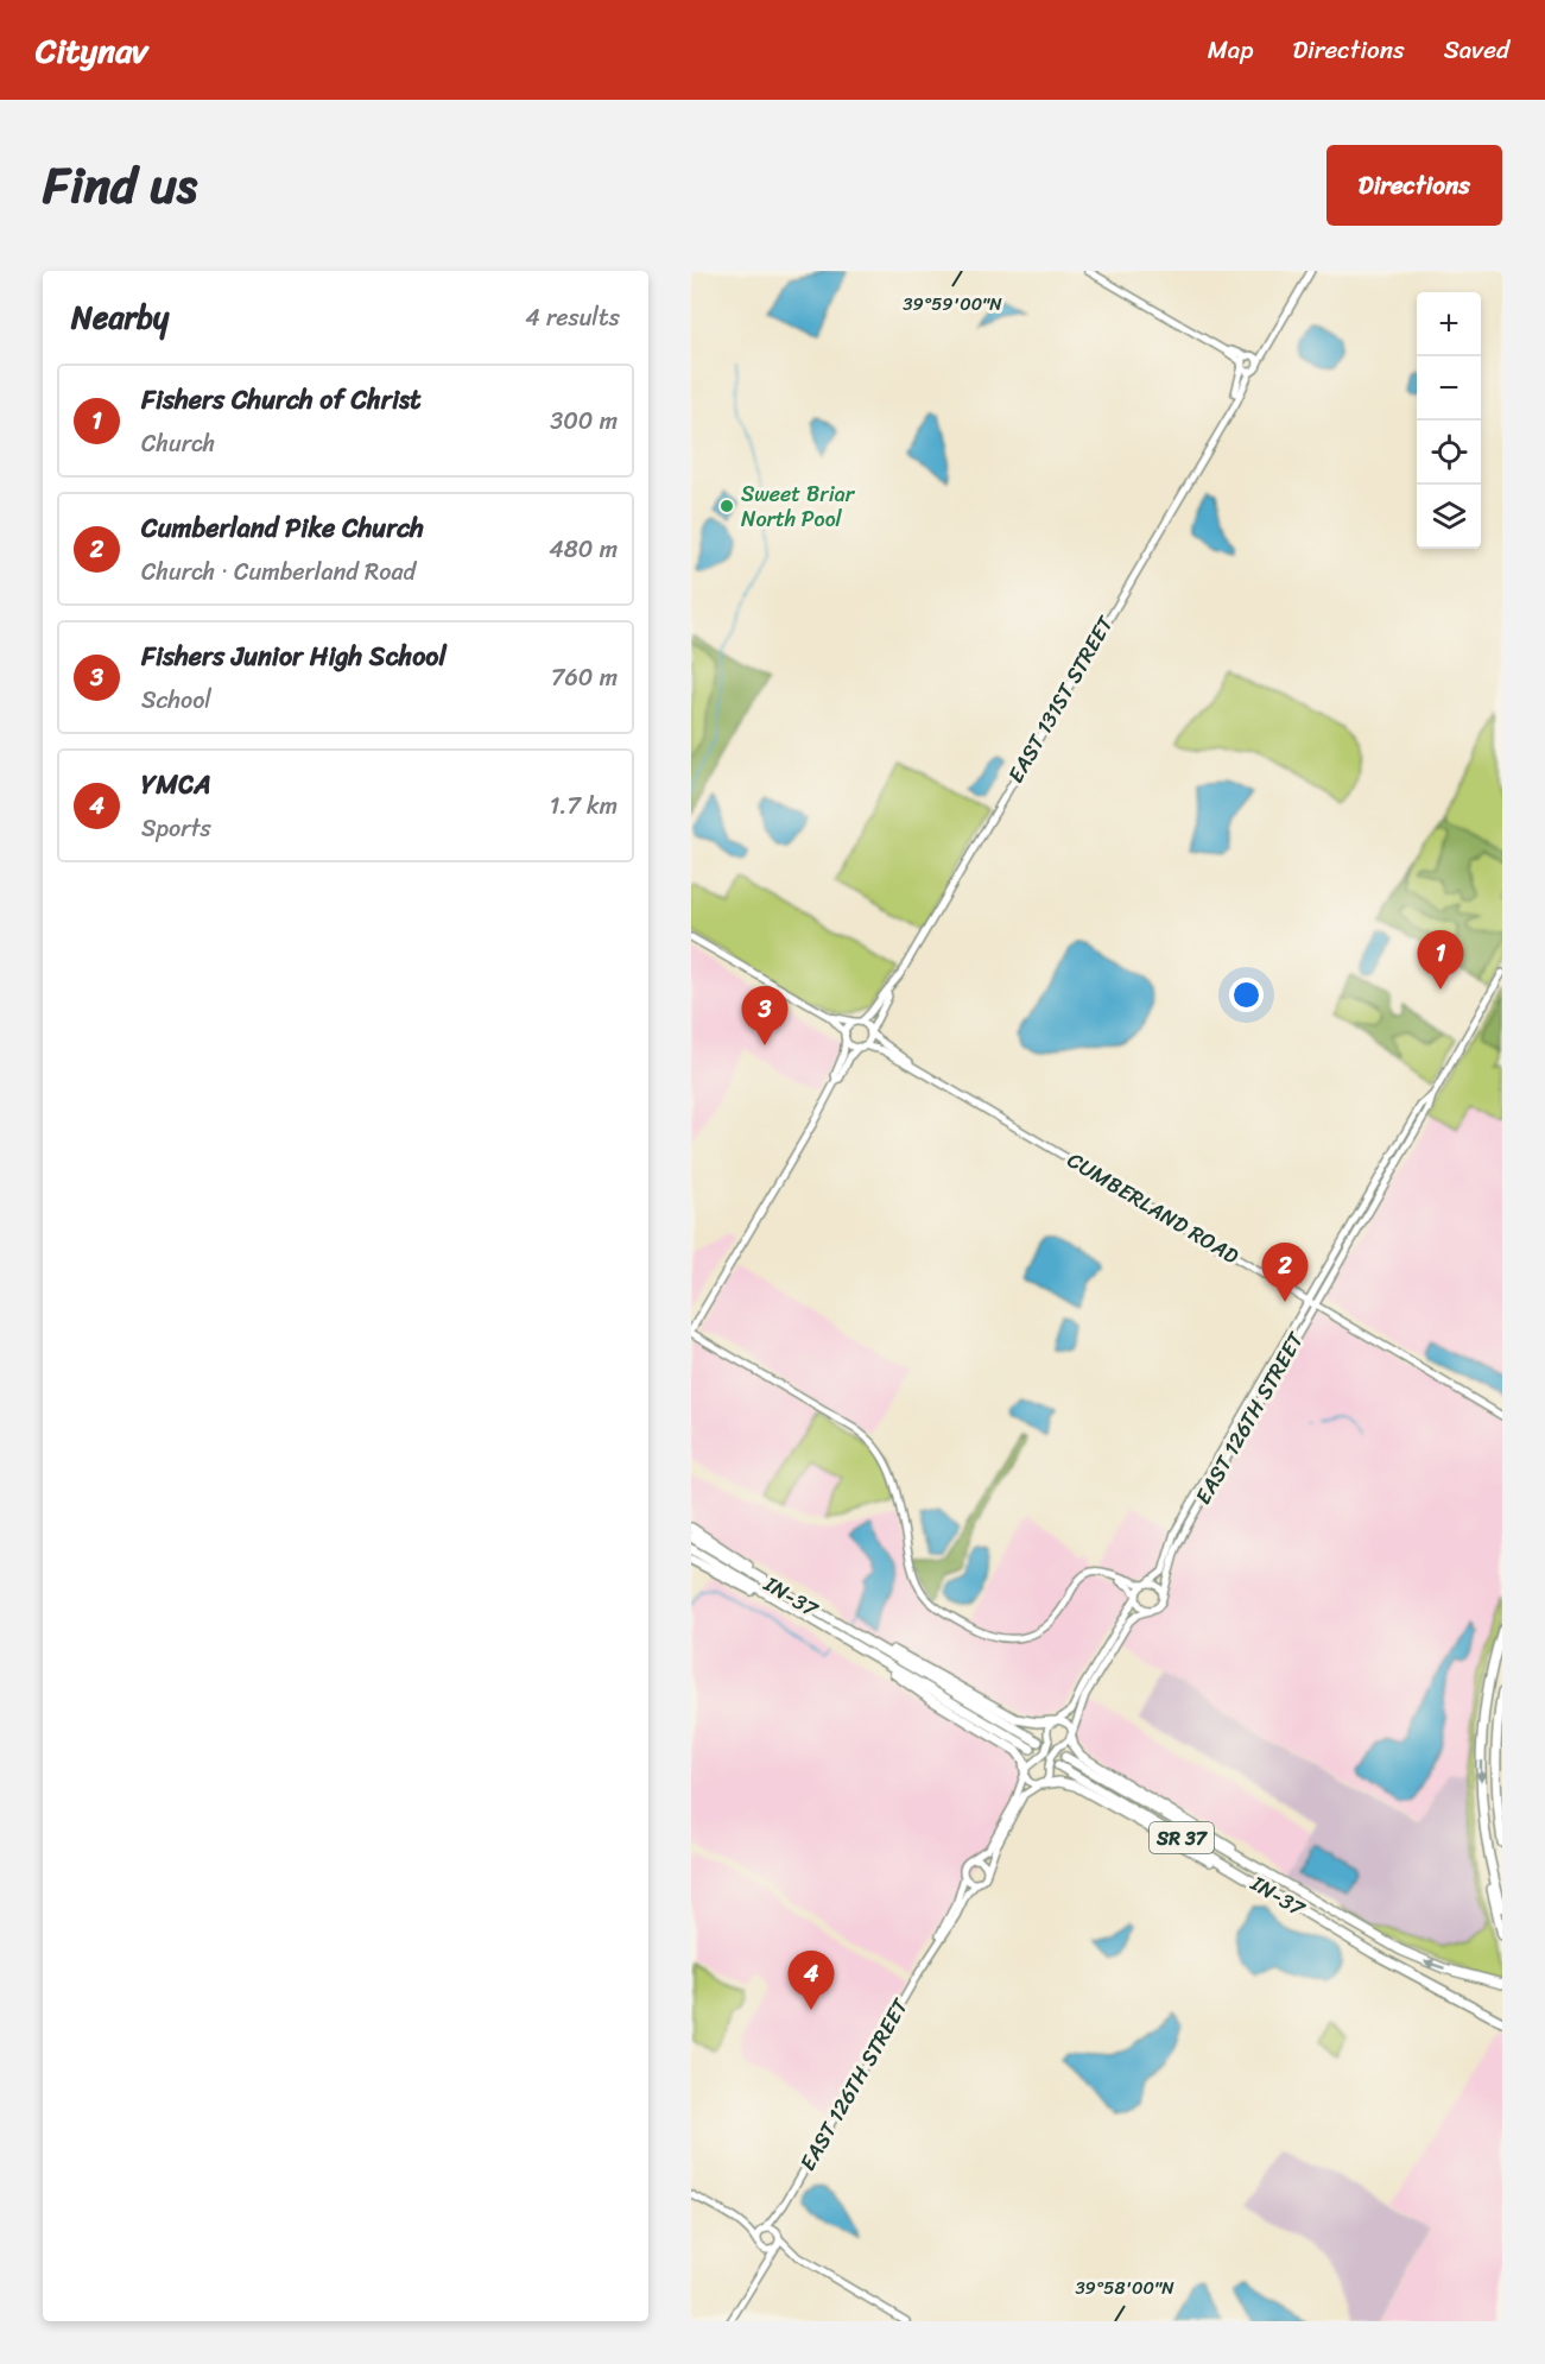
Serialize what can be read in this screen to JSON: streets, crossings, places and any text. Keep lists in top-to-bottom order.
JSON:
{
  "streets": {
    "highway": ["IN-37", "SR 37"],
    "main road": ["EAST 131ST STREET", "CUMBERLAND ROAD", "EAST 126TH STREET"]
  },
  "crossings": [
    ["EAST 131ST STREET", "CUMBERLAND ROAD"],
    ["CUMBERLAND ROAD", "EAST 126TH STREET"]
  ],
  "places": ["Sweet Briar North Pool"],
  "page": {
    "header": "Citynav",
    "nav": ["Map", "Directions", "Saved"],
    "title": "Find us",
    "buttons": "Directions",
    "heading": ["Nearby", "4 results"],
    "map_buttons": ["+", "−"],
    "list": [
      {
        "mark": "1",
        "name": "Fishers Church of Christ",
        "note": "Church",
        "value": "300 m"
      },
      {
        "mark": "2",
        "name": "Cumberland Pike Church",
        "note": "Church · Cumberland Road",
        "value": "480 m"
      },
      {
        "mark": "3",
        "name": "Fishers Junior High School",
        "note": "School",
        "value": "760 m"
      },
      {
        "mark": "4",
        "name": "YMCA",
        "note": "Sports",
        "value": "1.7 km"
      }
    ],
    "pins": [
      "1",
      "3",
      "2",
      "4"
    ]
  },
  "coordinates": ["39°59'00\"N", "39°58'00\"N"]
}
